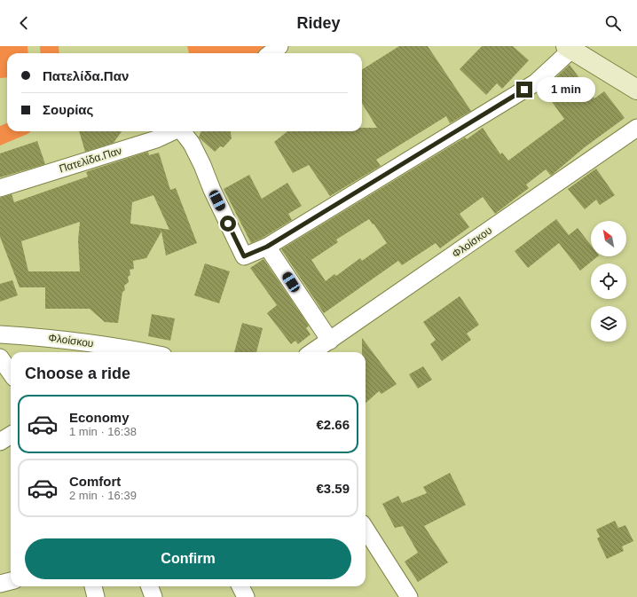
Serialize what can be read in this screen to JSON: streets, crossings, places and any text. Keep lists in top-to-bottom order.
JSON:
{
  "streets": {
    "street": ["Πατελίδα.Παν", "Φλοίσκου"]
  },
  "north": "top left",
  "page": {
    "header": "Ridey",
    "banner": ["Πατελίδα.Παν", "Σουρίας"],
    "bubble": "1 min",
    "heading": "Choose a ride",
    "list": [
      {
        "name": "Economy",
        "note": "1 min · 16:38",
        "value": "€2.66"
      },
      {
        "name": "Comfort",
        "note": "2 min · 16:39",
        "value": "€3.59"
      }
    ],
    "buttons": "Confirm"
  }
}
